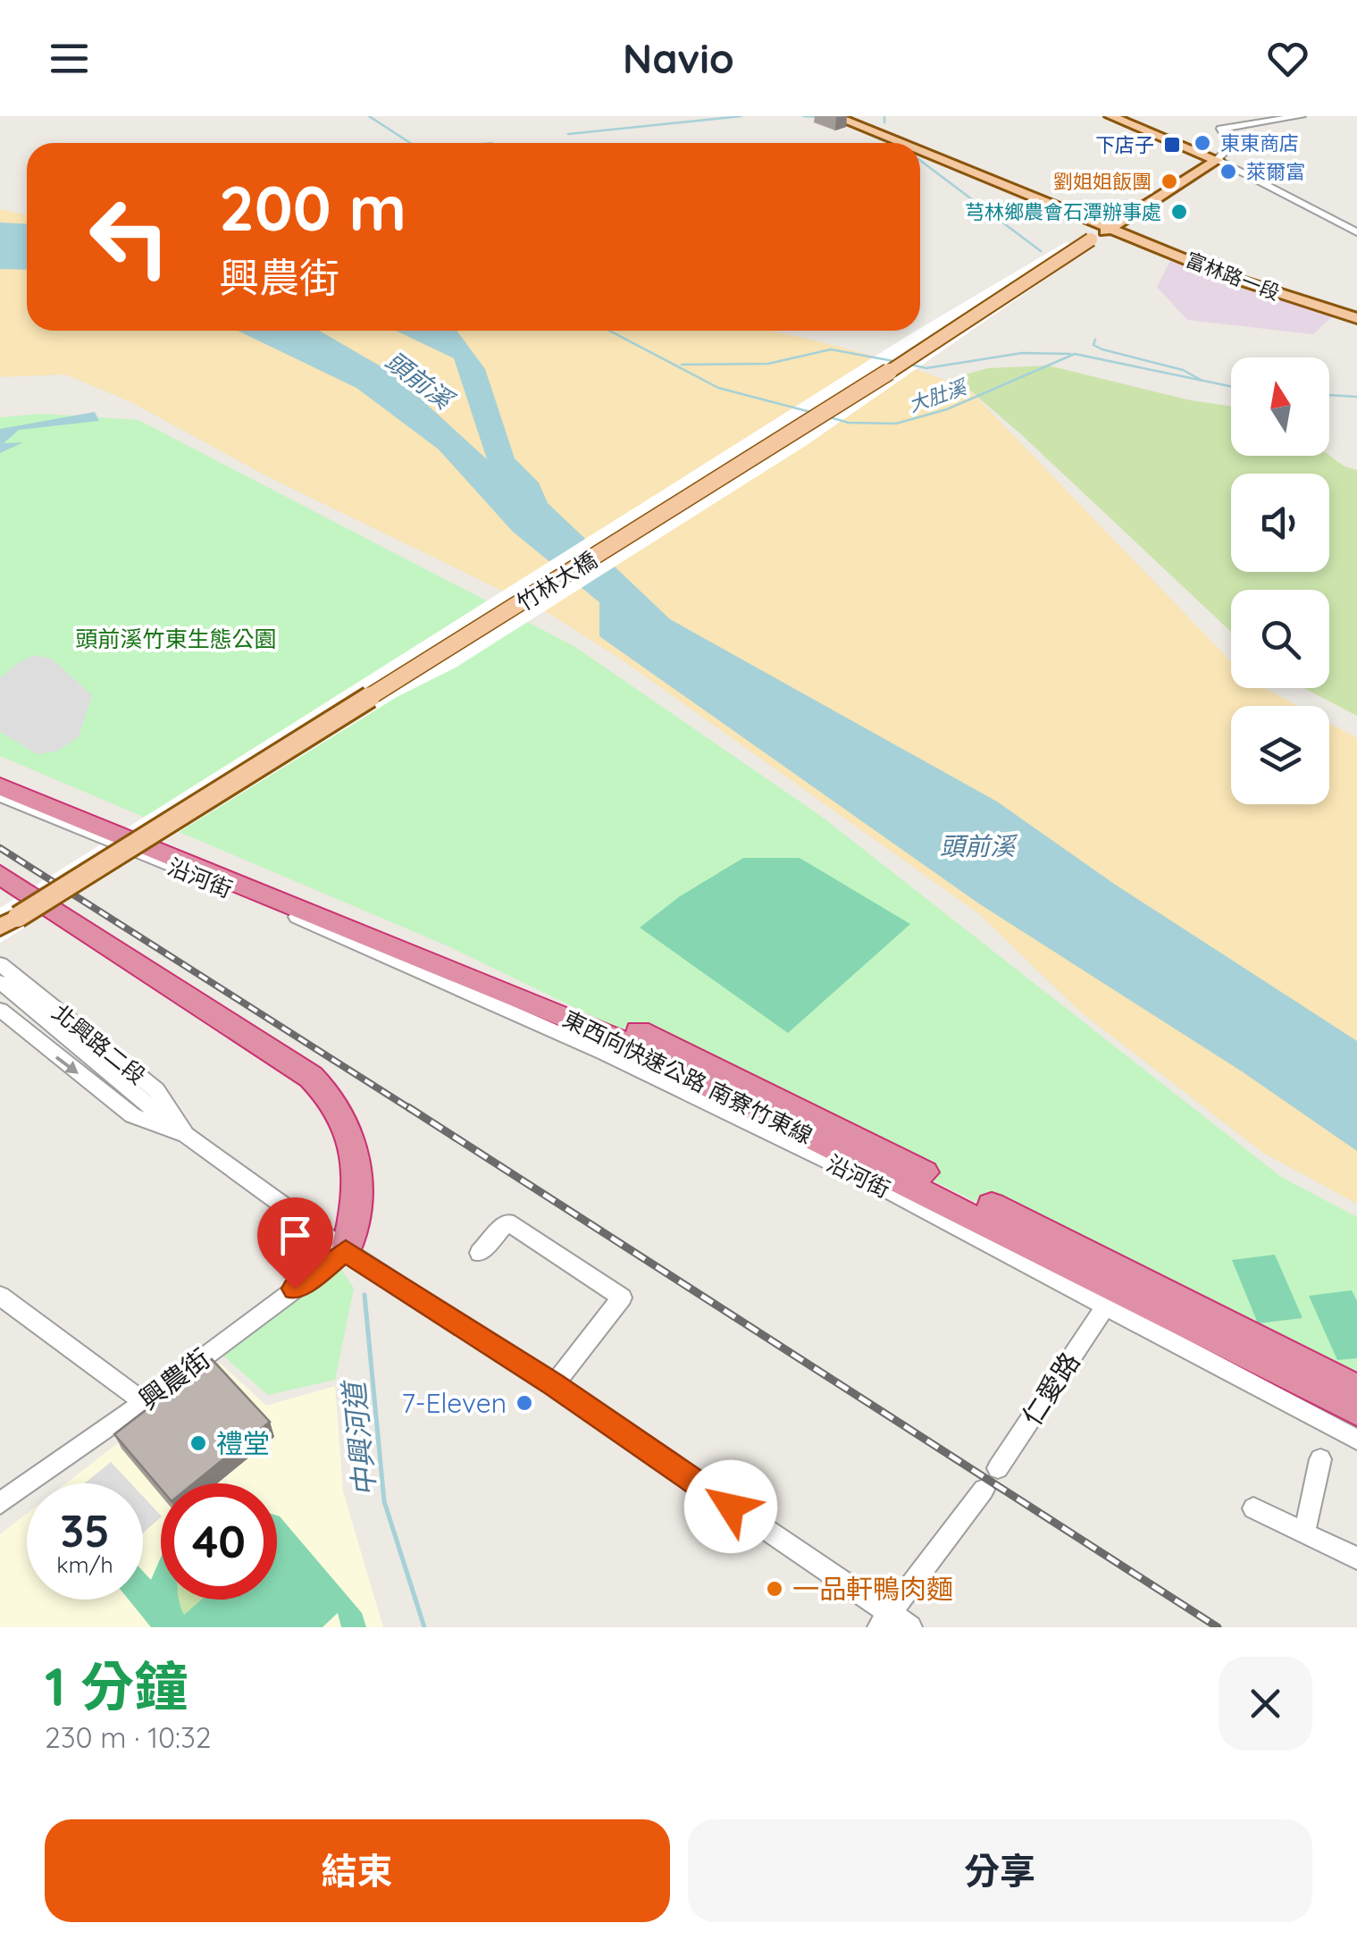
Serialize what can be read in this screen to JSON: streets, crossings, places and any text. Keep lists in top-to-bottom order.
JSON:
{
  "streets": {
    "highway": ["東西向快速公路 南寮竹東線"],
    "main road": ["富林路一段", "竹林大橋"],
    "street": [
      "沿河街",
      "北興路二段",
      "興農街",
      "仁愛路"
    ]
  },
  "crossings": [
    ["富林路一段", "竹林大橋"],
    ["沿河街", "仁愛路"],
    ["北興路二段", "興農街"]
  ],
  "water": ["頭前溪", "大肚溪", "中興河道"],
  "parks": ["頭前溪竹東生態公園"],
  "places": {
    "other": [
      "東東商店",
      "萊爾富",
      "劉姐姐飯團",
      "芎林鄉農會石潭辦事處",
      "7-Eleven",
      "禮堂",
      "一品軒鴨肉麵"
    ],
    "transit": ["下店子"]
  },
  "north": "top",
  "page": {
    "header": "Navio",
    "turn": ["200 m", "興農街"],
    "speed": "35 km/h",
    "limit": "40",
    "heading": ["1 分鐘", "230 m · 10:32"],
    "buttons": ["結束", "分享"]
  }
}
